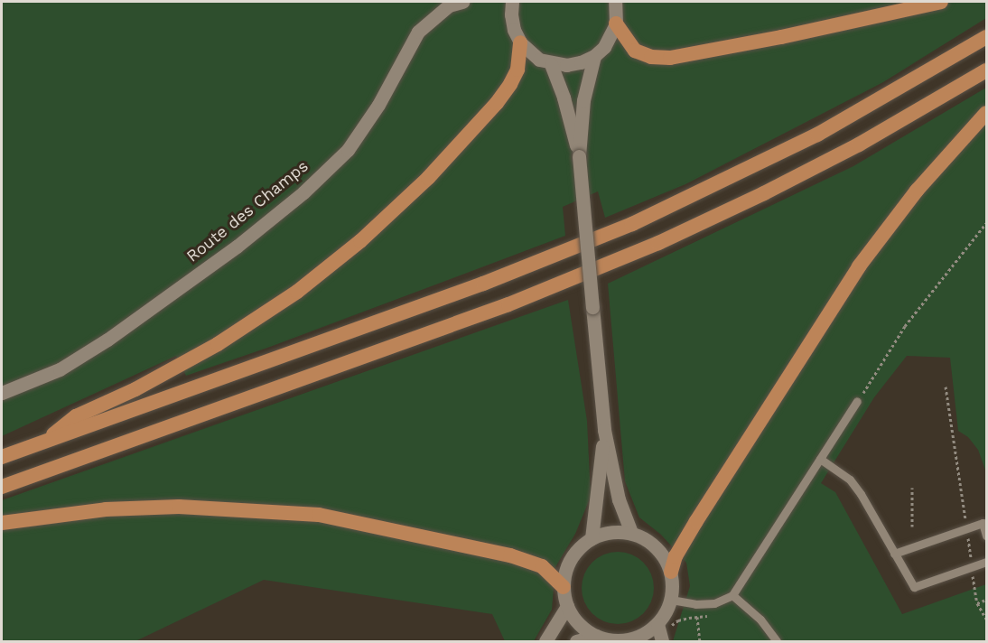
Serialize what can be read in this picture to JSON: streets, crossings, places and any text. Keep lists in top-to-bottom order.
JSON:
{
  "streets": {
    "street": ["Route des Champs"]
  }
}
